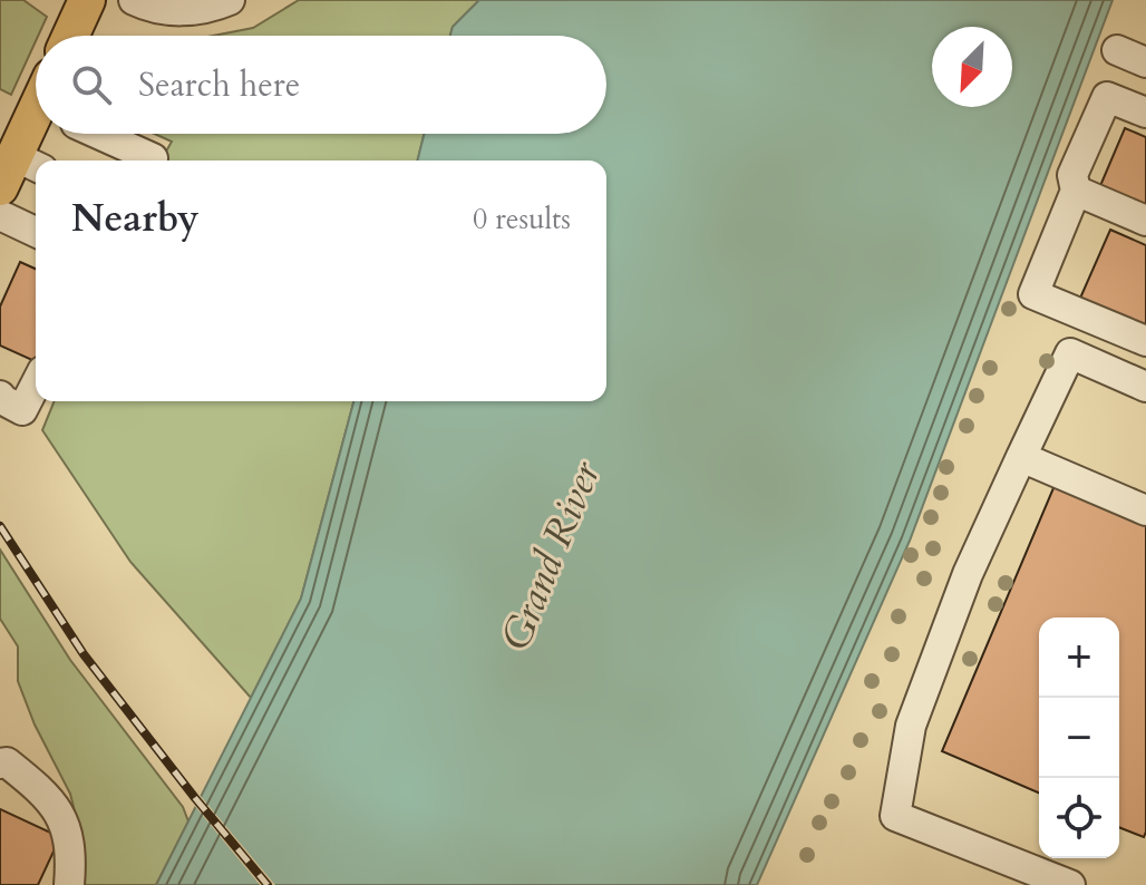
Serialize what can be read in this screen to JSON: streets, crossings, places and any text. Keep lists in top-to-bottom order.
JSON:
{
  "water": ["Grand River"],
  "north": "bottom left",
  "page": {
    "search": "Search here",
    "heading": ["Nearby", "0 results"],
    "map_buttons": ["+", "−"]
  }
}
